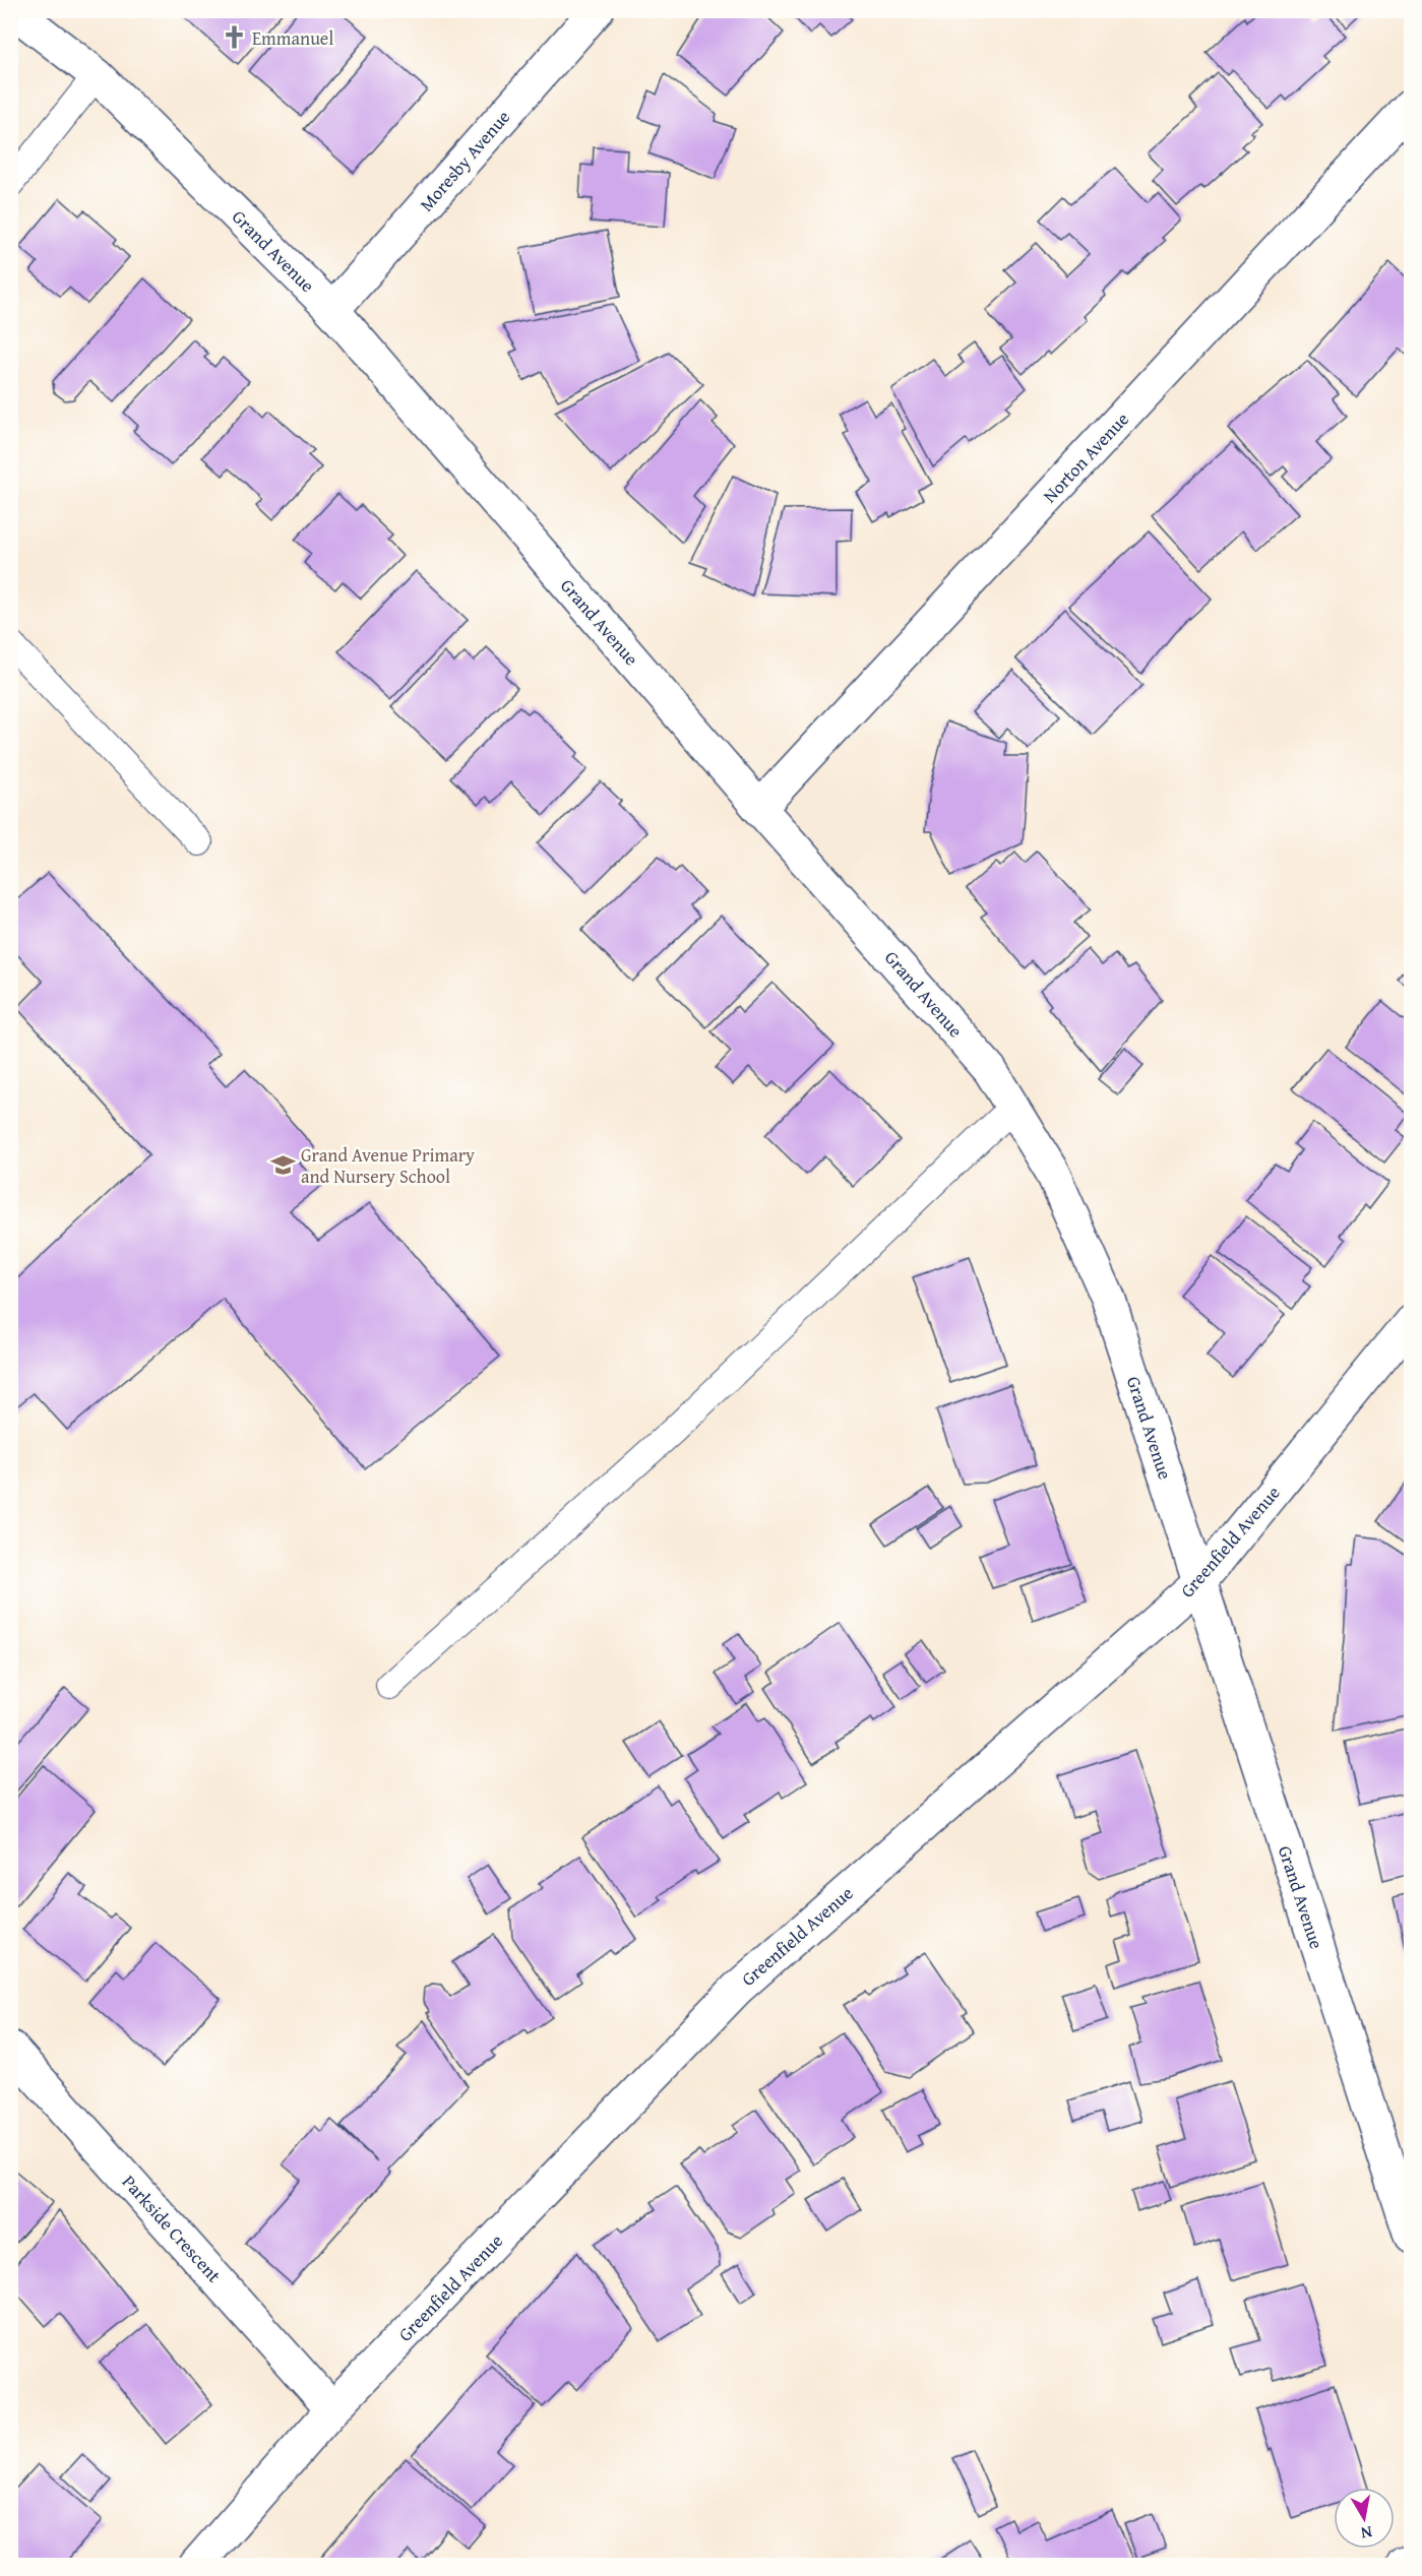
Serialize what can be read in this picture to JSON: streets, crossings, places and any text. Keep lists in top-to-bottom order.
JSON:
{
  "streets": {
    "street": [
      "Moresby Avenue",
      "Grand Avenue",
      "Norton Avenue",
      "Greenfield Avenue",
      "Parkside Crescent"
    ]
  },
  "crossings": [
    ["Moresby Avenue", "Grand Avenue"],
    ["Grand Avenue", "Norton Avenue"],
    ["Grand Avenue", "Greenfield Avenue"],
    ["Greenfield Avenue", "Parkside Crescent"]
  ],
  "places": {
    "church": ["Emmanuel"],
    "school or university": ["Grand Avenue Primary and Nursery School"]
  },
  "north": "bottom"
}
